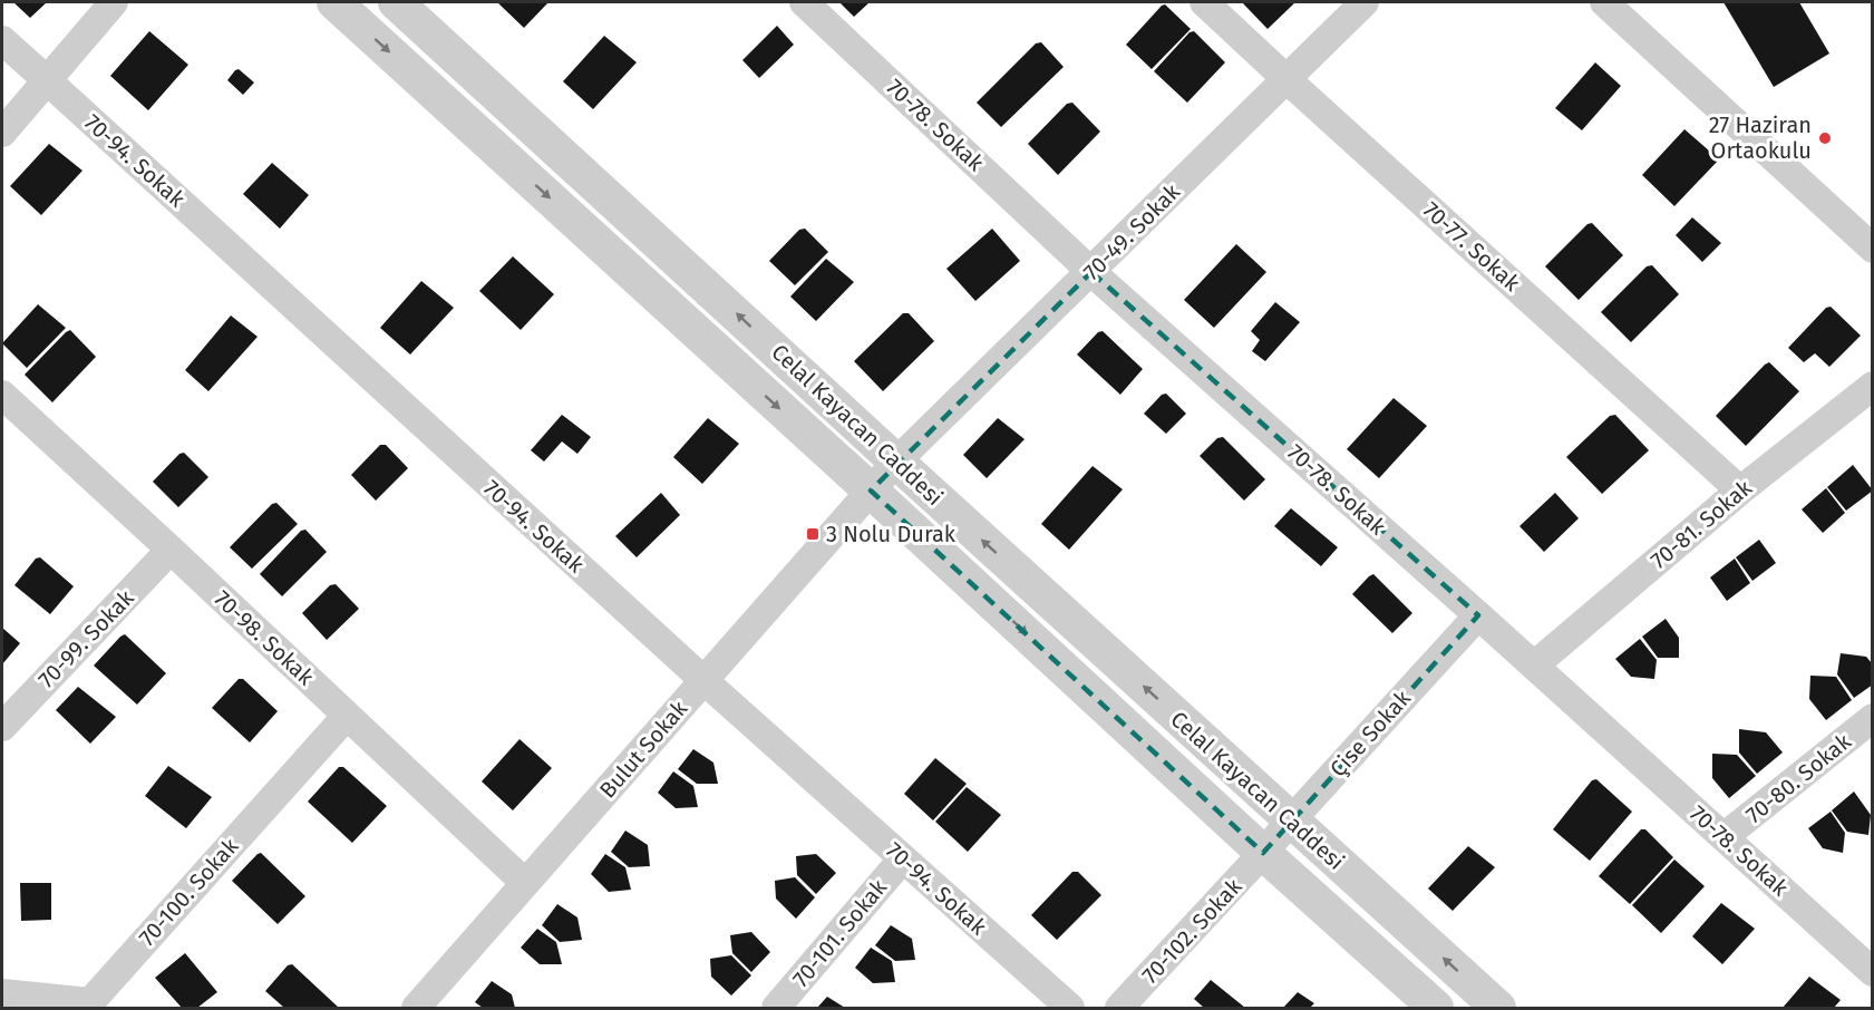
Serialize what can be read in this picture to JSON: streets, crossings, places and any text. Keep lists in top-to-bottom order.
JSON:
{
  "streets": {
    "street": [
      "70-78. Sokak",
      "70-94. Sokak",
      "70-49. Sokak",
      "70-77. Sokak",
      "Celal Kayacan Caddesi",
      "70-81. Sokak",
      "70-98. Sokak",
      "70-99. Sokak",
      "Çise Sokak",
      "Bulut Sokak",
      "70-80. Sokak",
      "70-100. Sokak",
      "70-102. Sokak",
      "70-101. Sokak"
    ]
  },
  "crossings": [
    ["70-78. Sokak", "70-49. Sokak"],
    ["70-78. Sokak", "70-81. Sokak"],
    ["70-78. Sokak", "Çise Sokak"],
    ["70-78. Sokak", "70-80. Sokak"],
    ["70-94. Sokak", "Bulut Sokak"],
    ["70-94. Sokak", "70-101. Sokak"],
    ["70-49. Sokak", "70-77. Sokak"],
    ["70-49. Sokak", "Celal Kayacan Caddesi"],
    ["70-49. Sokak", "Bulut Sokak"],
    ["70-77. Sokak", "70-81. Sokak"],
    ["Celal Kayacan Caddesi", "Çise Sokak"],
    ["Celal Kayacan Caddesi", "Bulut Sokak"],
    ["Celal Kayacan Caddesi", "70-102. Sokak"],
    ["70-98. Sokak", "70-99. Sokak"],
    ["70-98. Sokak", "Bulut Sokak"],
    ["70-98. Sokak", "70-100. Sokak"],
    ["Çise Sokak", "70-102. Sokak"]
  ],
  "places": {
    "other": ["27 Haziran Ortaokulu"],
    "transit": ["3 Nolu Durak"]
  }
}
